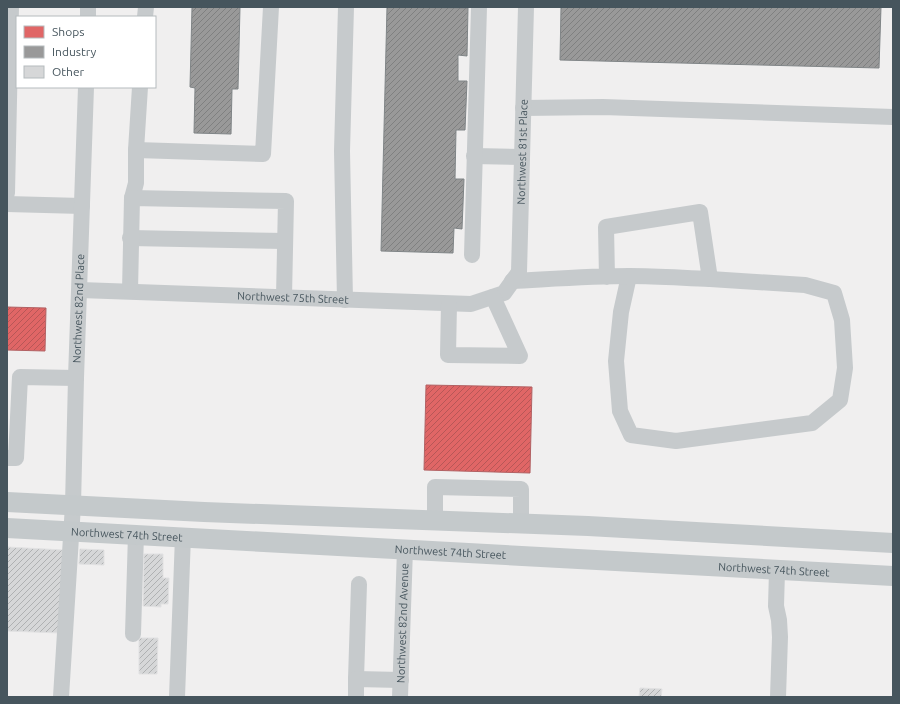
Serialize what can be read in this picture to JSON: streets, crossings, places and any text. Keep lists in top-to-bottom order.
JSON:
{
  "streets": {
    "main road": ["Northwest 74th Street"],
    "street": [
      "Northwest 81st Place",
      "Northwest 75th Street",
      "Northwest 82nd Place",
      "Northwest 82nd Avenue"
    ]
  },
  "crossings": [
    ["Northwest 81st Place", "Northwest 75th Street"],
    ["Northwest 75th Street", "Northwest 82nd Place"],
    ["Northwest 82nd Place", "Northwest 74th Street"],
    ["Northwest 74th Street", "Northwest 82nd Avenue"]
  ],
  "legend": ["Shops", "Industry", "Other"]
}
